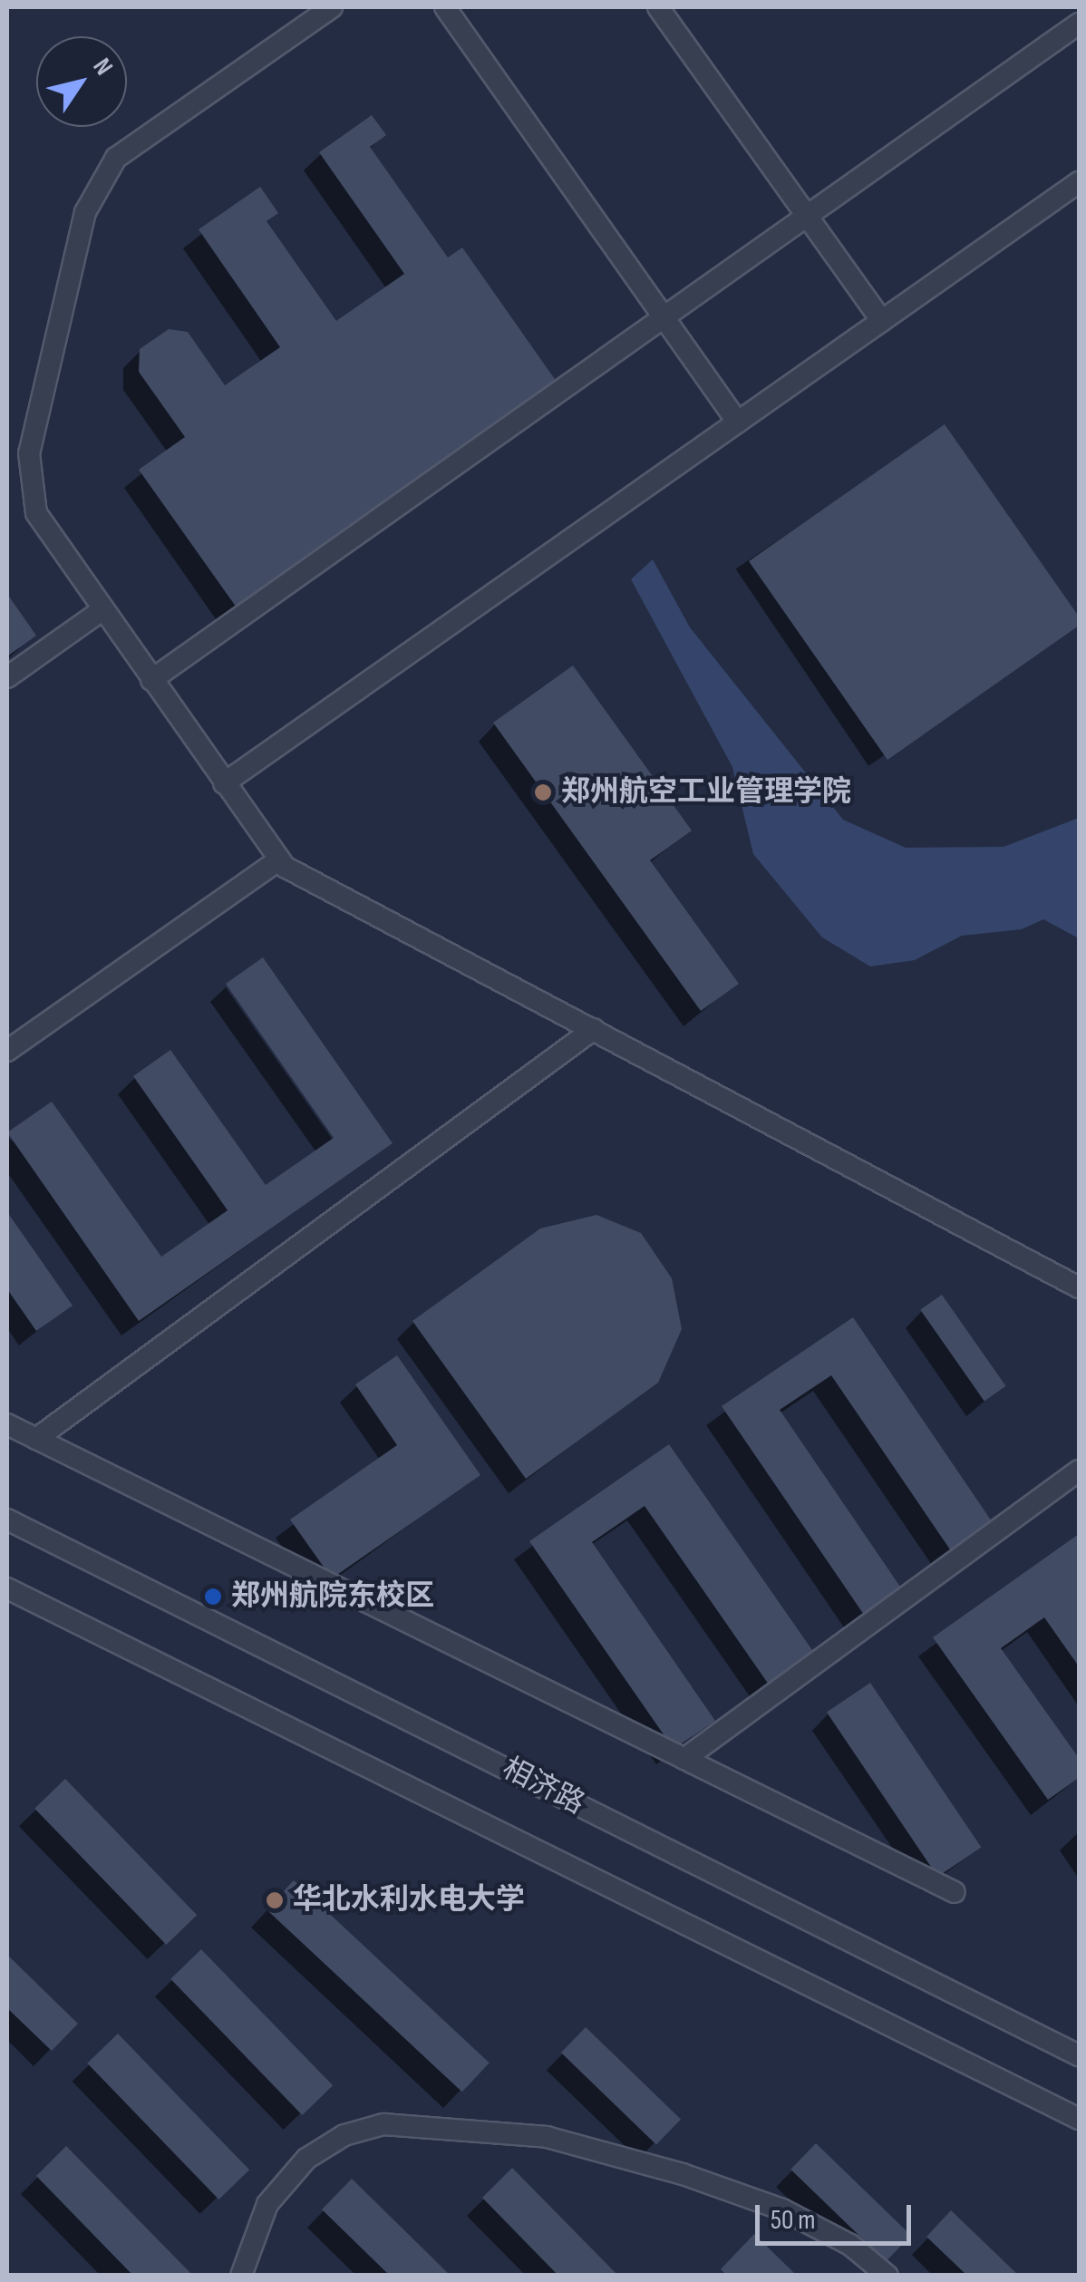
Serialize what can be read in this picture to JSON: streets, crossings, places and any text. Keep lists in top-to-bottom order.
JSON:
{
  "streets": {
    "street": ["相济路"]
  },
  "places": ["郑州航空工业管理学院", "郑州航院东校区", "华北水利水电大学"],
  "scale_bar": "50 m",
  "north": "top right"
}
